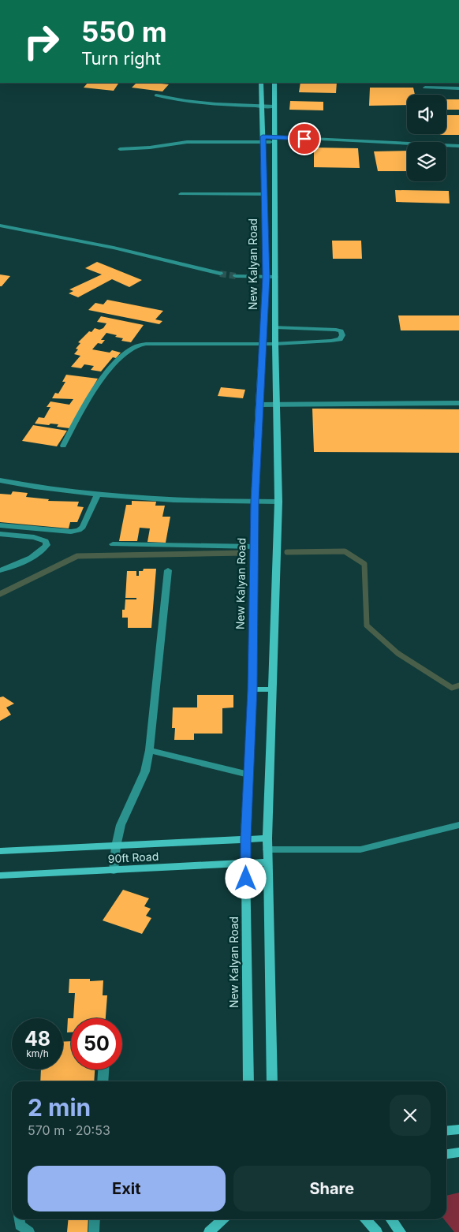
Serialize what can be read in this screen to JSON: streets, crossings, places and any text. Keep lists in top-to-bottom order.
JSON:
{
  "streets": {
    "street": ["New Kalyan Road", "90ft Road"]
  },
  "crossings": [
    ["New Kalyan Road", "90ft Road"]
  ],
  "page": {
    "turn": ["550 m", "Turn right"],
    "speed": "48 km/h",
    "limit": "50",
    "heading": ["2 min", "570 m · 20:53"],
    "buttons": ["Exit", "Share"]
  }
}
